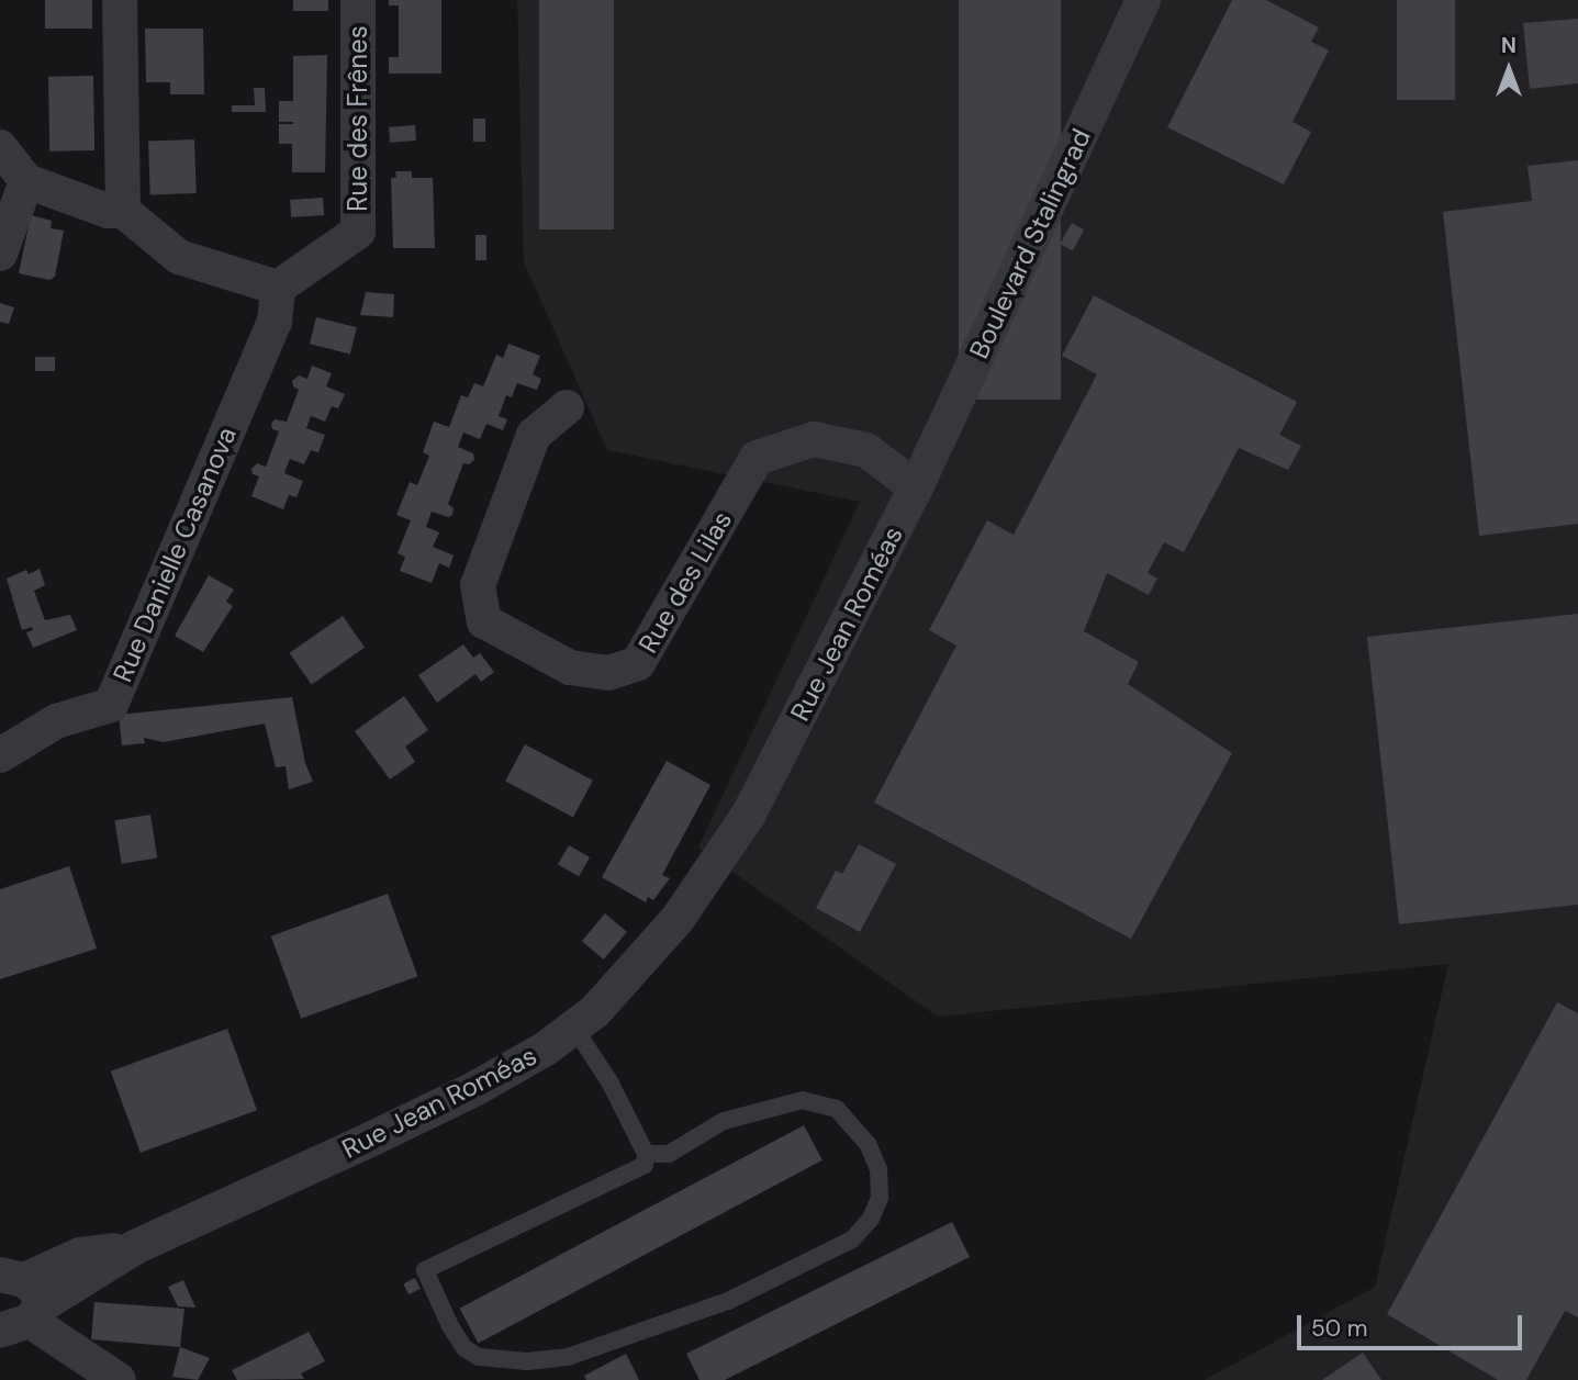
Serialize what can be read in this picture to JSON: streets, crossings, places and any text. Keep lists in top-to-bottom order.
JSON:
{
  "streets": {
    "street": [
      "Rue des Frênes",
      "Boulevard Stalingrad",
      "Rue Danielle Casanova",
      "Rue des Lilas",
      "Rue Jean Roméas"
    ]
  },
  "crossings": [
    ["Rue des Frênes", "Rue Danielle Casanova"],
    ["Boulevard Stalingrad", "Rue des Lilas"],
    ["Boulevard Stalingrad", "Rue Jean Roméas"],
    ["Rue des Lilas", "Rue Jean Roméas"]
  ],
  "scale_bar": "50 m",
  "north": "top"
}
